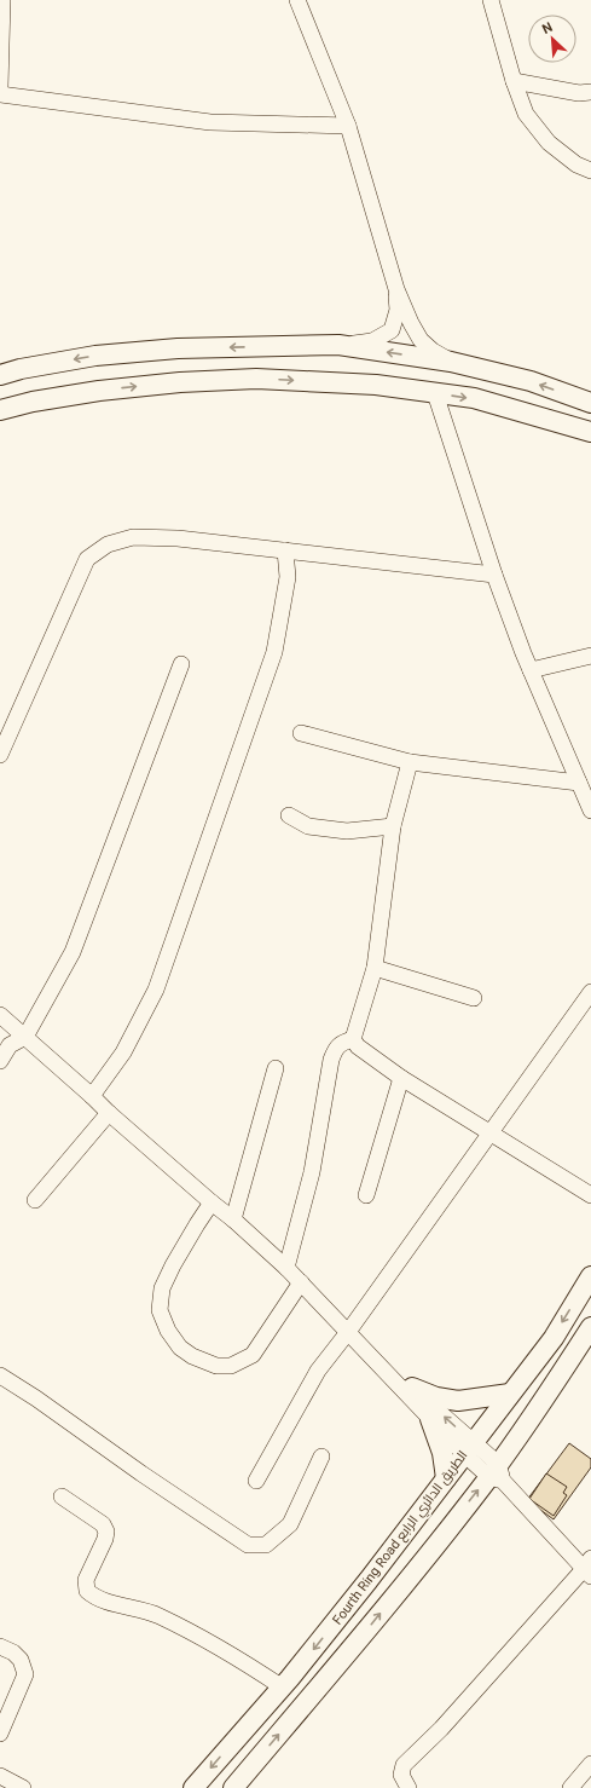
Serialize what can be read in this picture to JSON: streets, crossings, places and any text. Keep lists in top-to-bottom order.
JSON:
{
  "streets": {
    "main road": ["Fourth Ring Road الطريق الدائري الرابع"]
  },
  "north": "top left"
}
